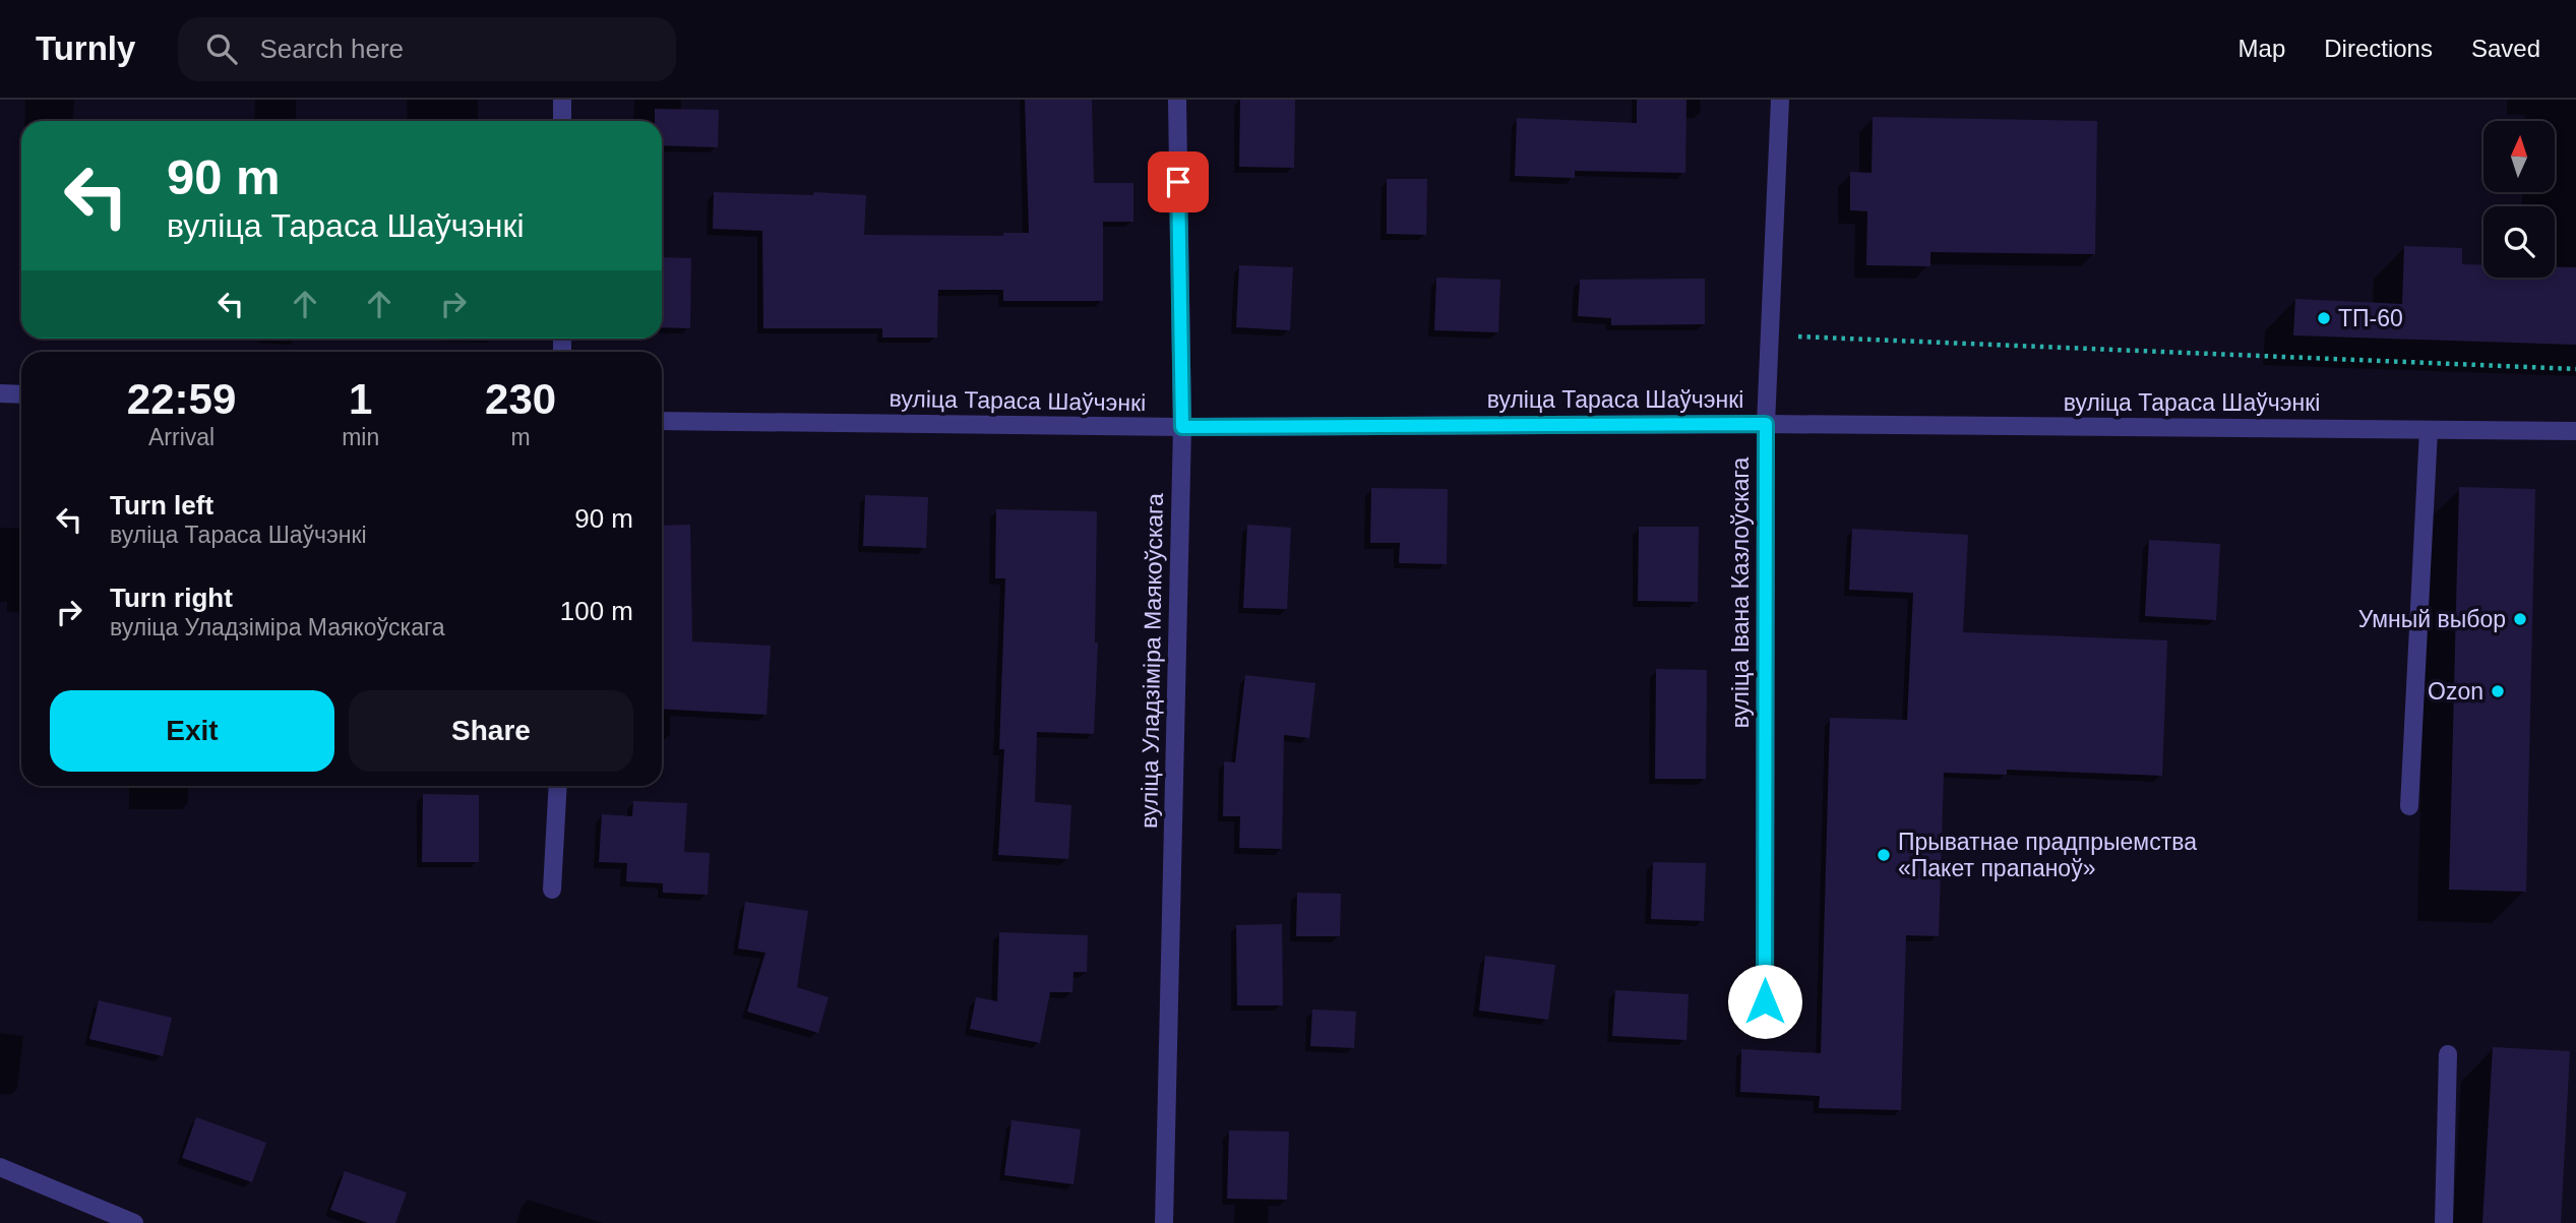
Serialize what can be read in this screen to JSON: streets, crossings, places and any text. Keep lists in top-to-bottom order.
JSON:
{
  "streets": {
    "street": ["вуліца Тараса Шаўчэнкі", "вуліца Івана Казлоўскага", "вуліца Уладзіміра Маякоўскага"]
  },
  "crossings": [
    ["вуліца Тараса Шаўчэнкі", "вуліца Івана Казлоўскага"],
    ["вуліца Тараса Шаўчэнкі", "вуліца Уладзіміра Маякоўскага"]
  ],
  "places": [
    "ТП-60",
    "Умный выбор",
    "Ozon",
    "Прыватнае прадпрыемства «Пакет прапаноў»"
  ],
  "north": "top",
  "page": {
    "header": "Turnly",
    "search": "Search here",
    "nav": ["Map", "Directions", "Saved"],
    "turn": ["90 m", "вуліца Тараса Шаўчэнкі"],
    "eta": [
      "22:59",
      "Arrival",
      "1",
      "min",
      "230",
      "m"
    ],
    "list": [
      {
        "name": "Turn left",
        "note": "вуліца Тараса Шаўчэнкі",
        "value": "90 m"
      },
      {
        "name": "Turn right",
        "note": "вуліца Уладзіміра Маякоўскага",
        "value": "100 m"
      }
    ],
    "buttons": ["Exit", "Share"]
  }
}
